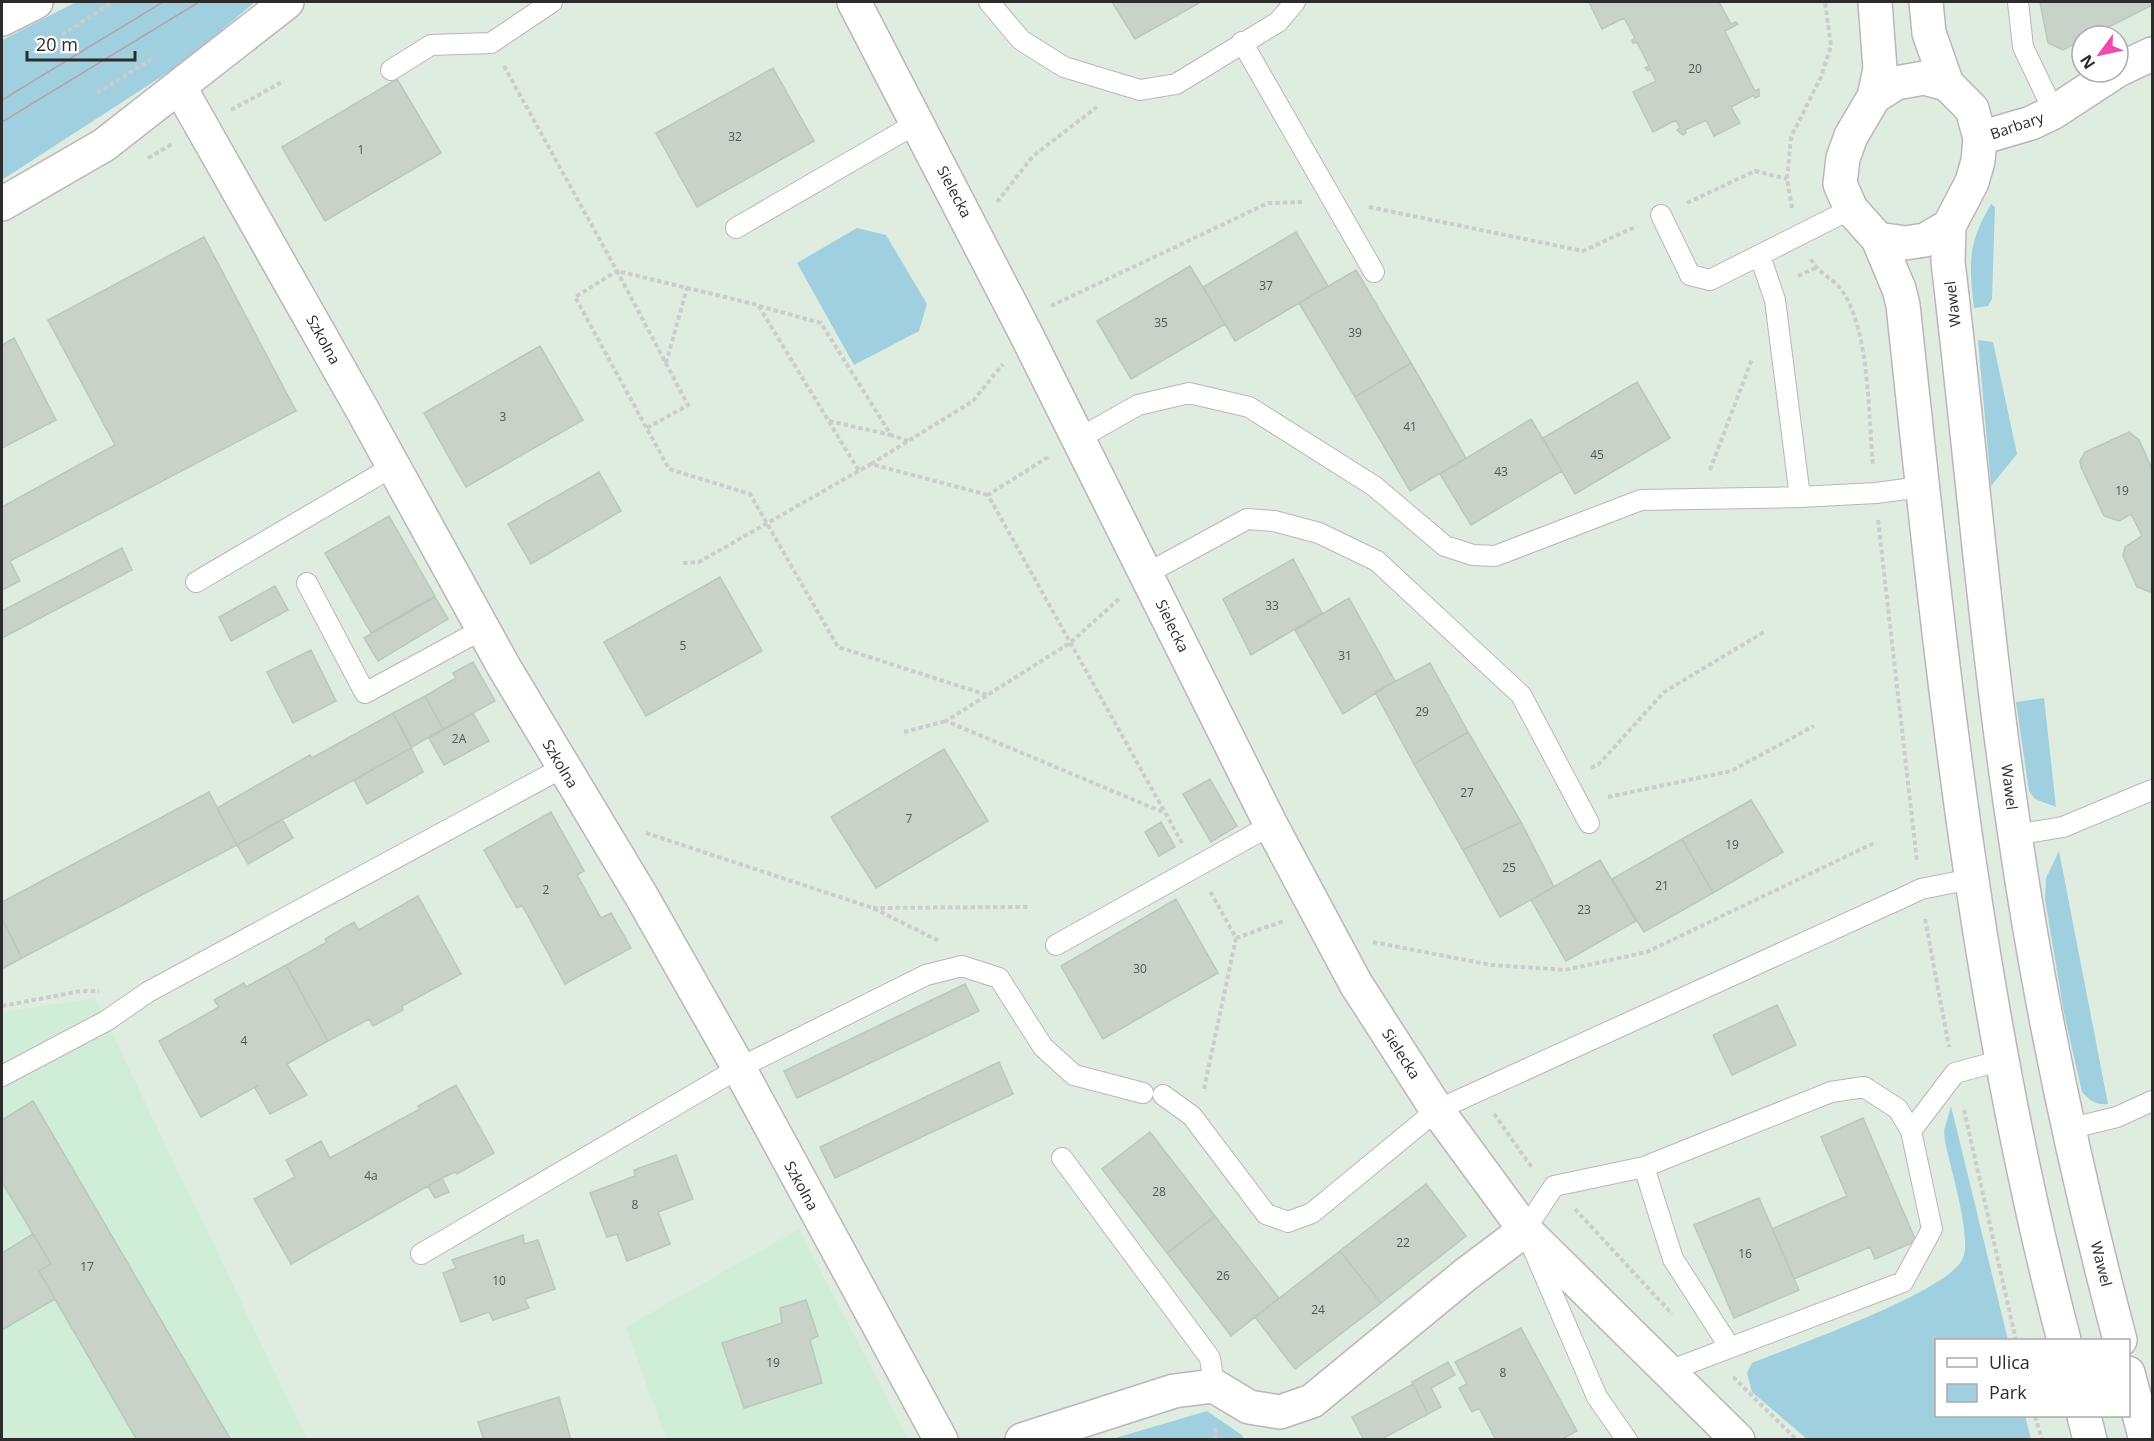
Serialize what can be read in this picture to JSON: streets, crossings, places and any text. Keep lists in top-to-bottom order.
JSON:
{
  "streets": {
    "street": [
      "Barbary",
      "Sielecka",
      "Wawel",
      "Szkolna"
    ]
  },
  "crossings": [
    ["Barbary", "Wawel"]
  ],
  "house_numbers": [
    "20",
    "32",
    "1",
    "37",
    "35",
    "39",
    "3",
    "41",
    "45",
    "43",
    "19",
    "33",
    "5",
    "31",
    "29",
    "2A",
    "27",
    "7",
    "19",
    "25",
    "21",
    "2",
    "23",
    "30",
    "4",
    "4a",
    "28",
    "8",
    "22",
    "16",
    "17",
    "26",
    "10",
    "24",
    "19",
    "8"
  ],
  "legend": ["Ulica", "Park"],
  "scale_bar": "20 m",
  "north": "bottom left"
}
